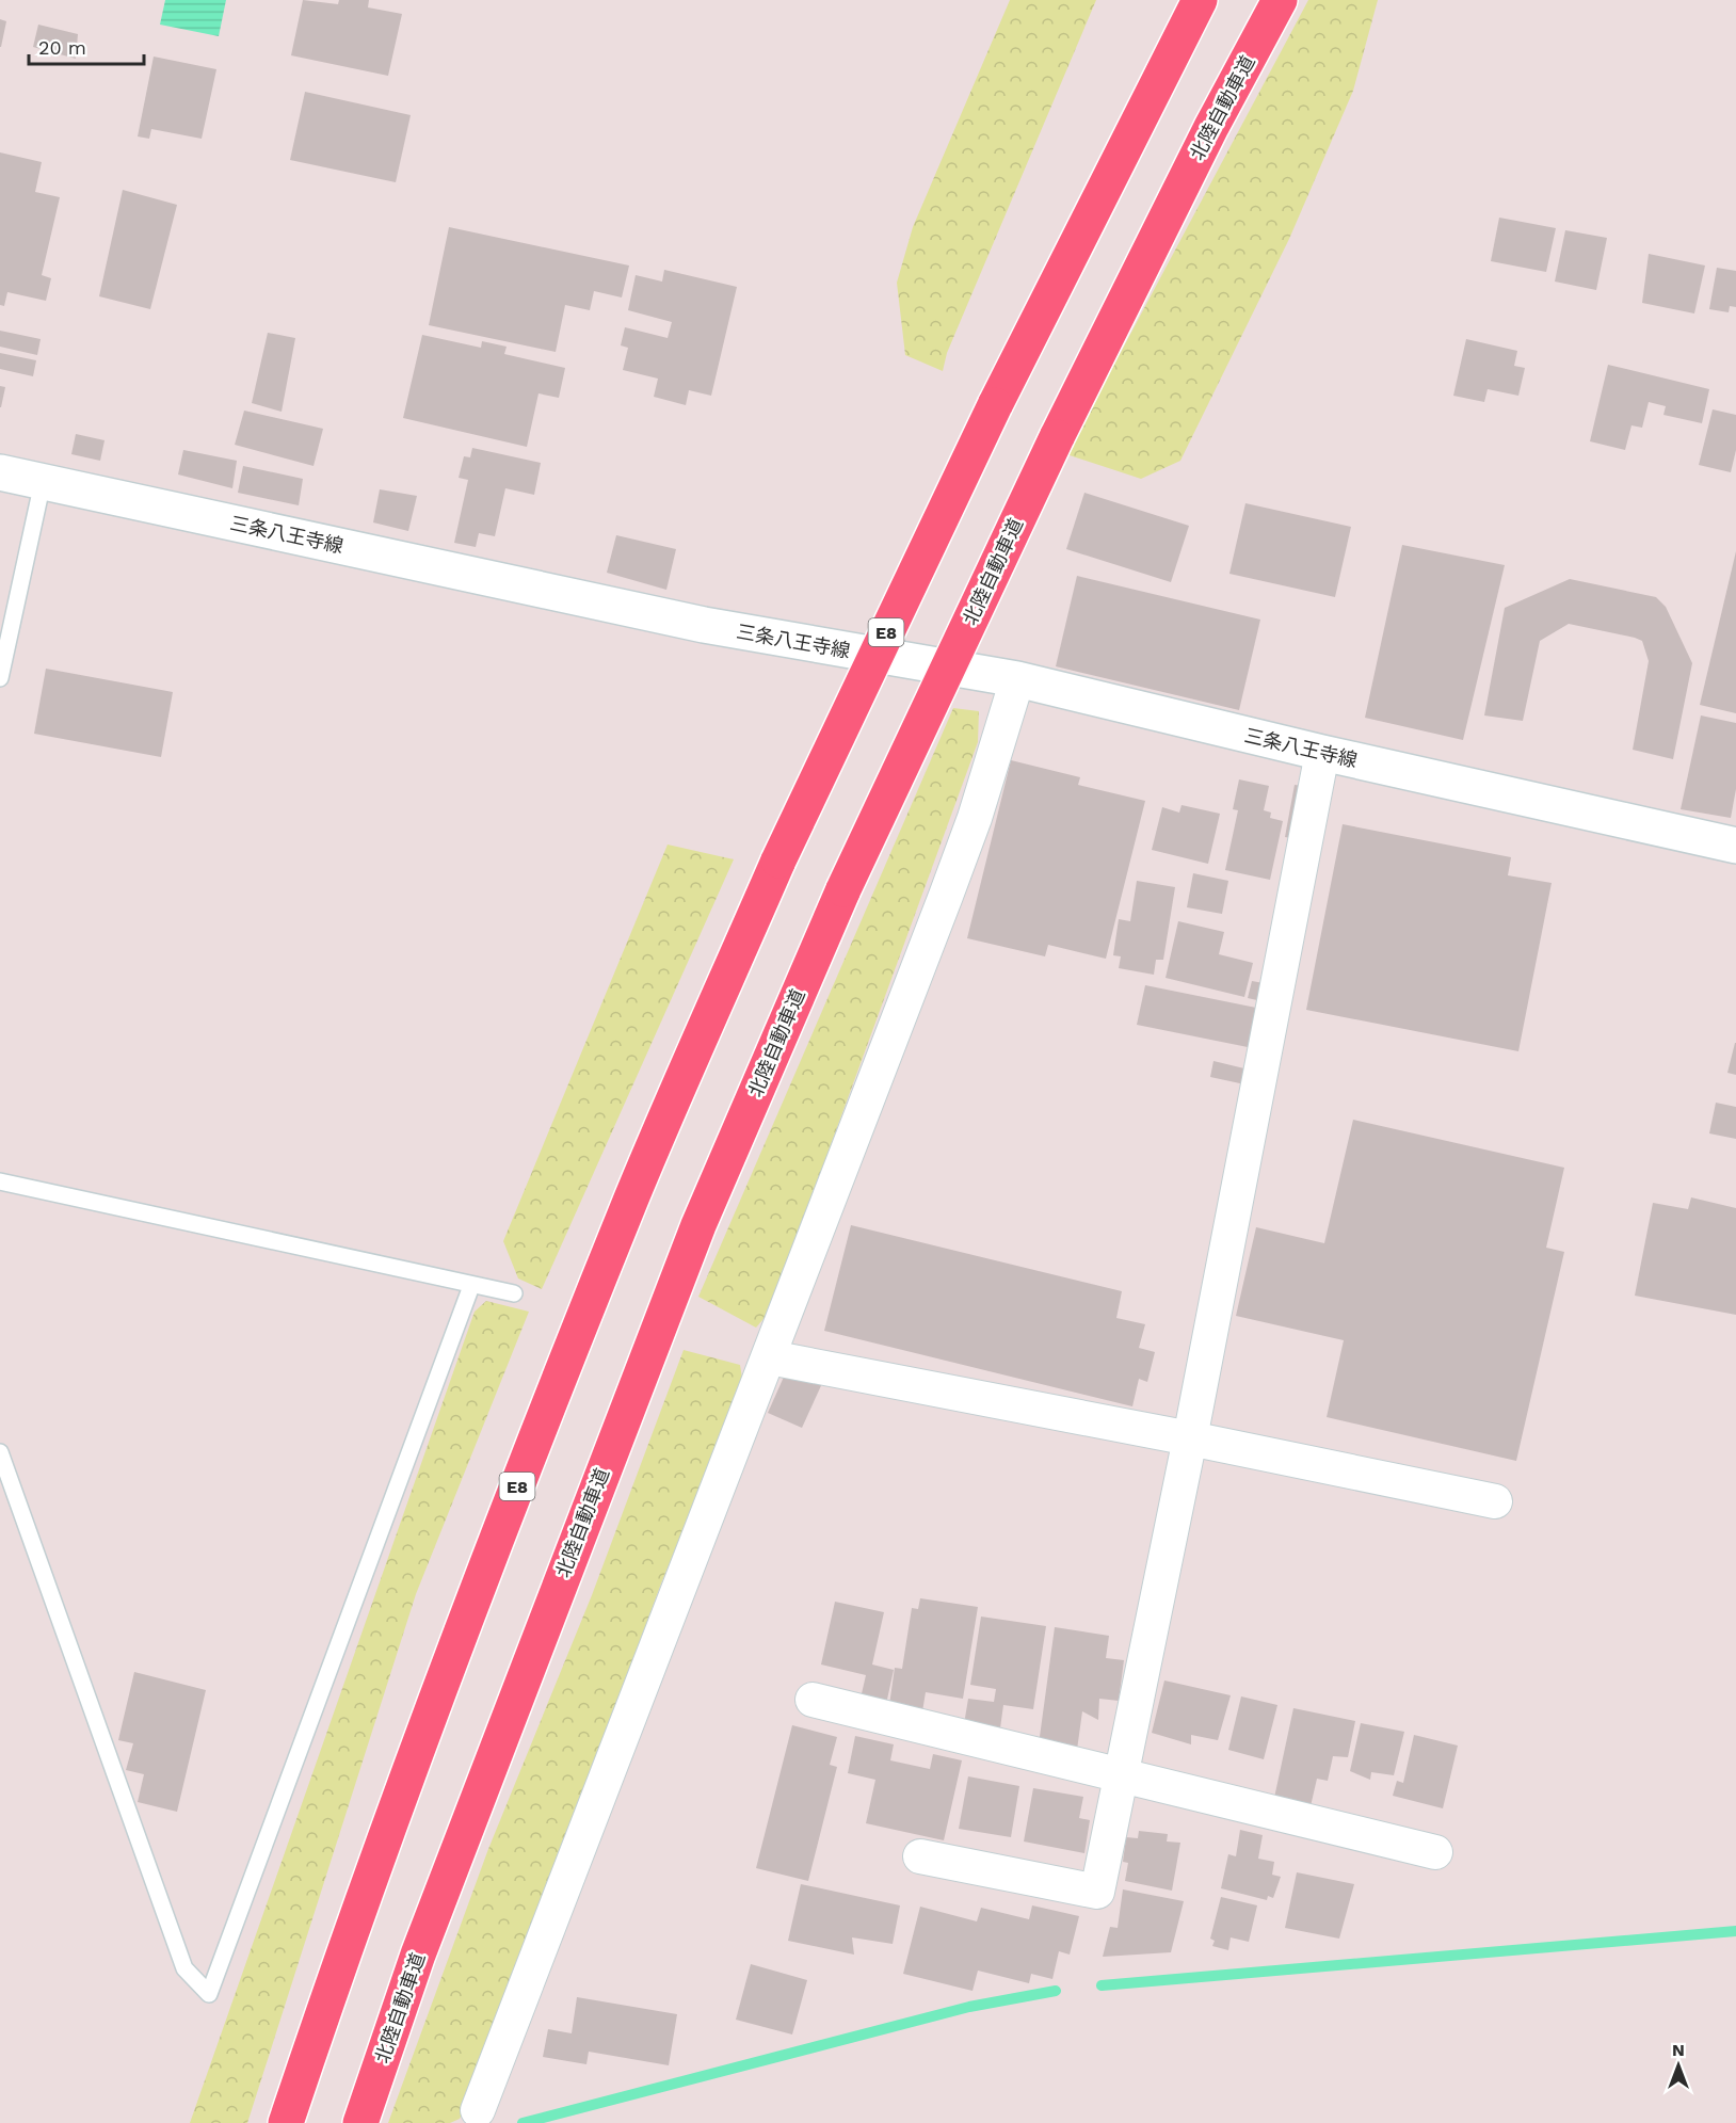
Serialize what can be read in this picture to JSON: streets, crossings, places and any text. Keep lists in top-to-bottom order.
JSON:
{
  "streets": {
    "highway": ["北陸自動車道", "E8"],
    "main road": ["三条八王寺線"]
  },
  "scale_bar": "20 m",
  "north": "top"
}
